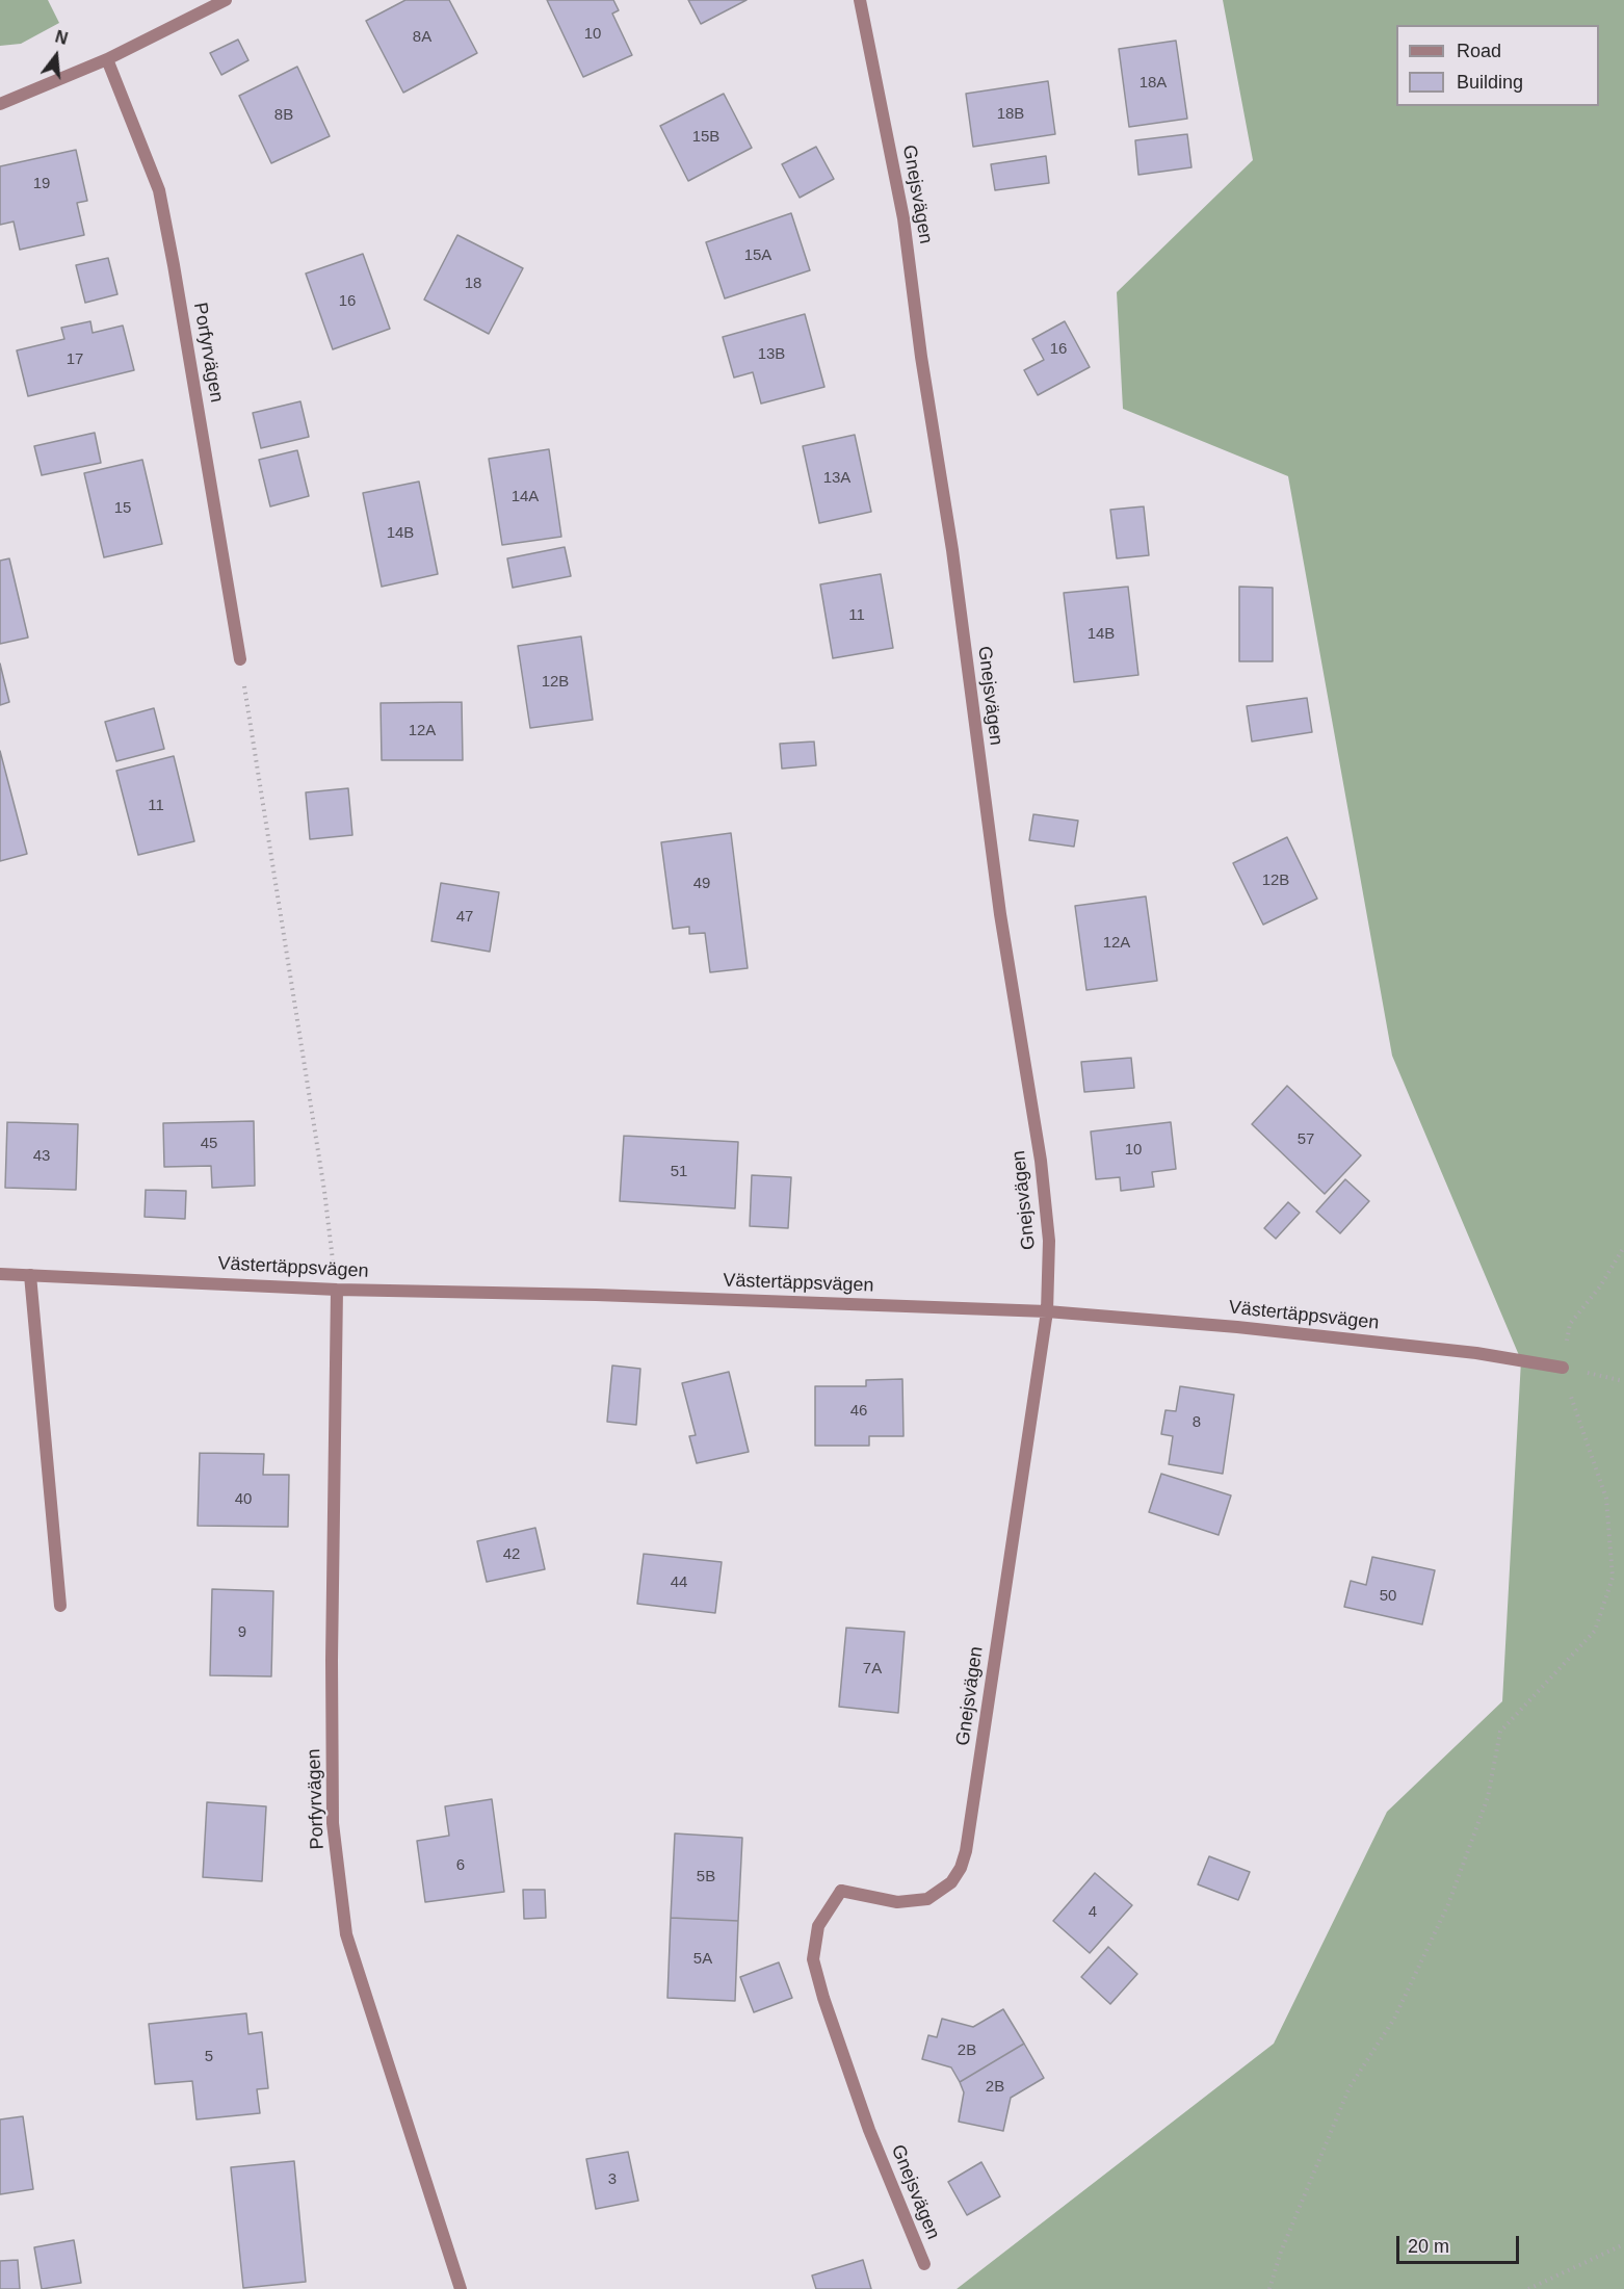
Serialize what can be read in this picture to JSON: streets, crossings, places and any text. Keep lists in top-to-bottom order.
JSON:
{
  "streets": {
    "street": ["Gnejsvägen", "Porfyrvägen", "Västertäppsvägen"]
  },
  "crossings": [
    ["Gnejsvägen", "Västertäppsvägen"],
    ["Porfyrvägen", "Västertäppsvägen"]
  ],
  "house_numbers": [
    "10",
    "8A",
    "18A",
    "18B",
    "8B",
    "15B",
    "19",
    "15A",
    "18",
    "16",
    "16",
    "13B",
    "17",
    "13A",
    "14A",
    "15",
    "14B",
    "11",
    "14B",
    "12B",
    "12A",
    "11",
    "12B",
    "49",
    "47",
    "12A",
    "57",
    "45",
    "10",
    "43",
    "51",
    "46",
    "8",
    "40",
    "42",
    "44",
    "50",
    "9",
    "7A",
    "6",
    "5B",
    "4",
    "5A",
    "2B",
    "5",
    "2B",
    "3"
  ],
  "legend": ["Road", "Building"],
  "scale_bar": "20 m",
  "north": "top"
}
